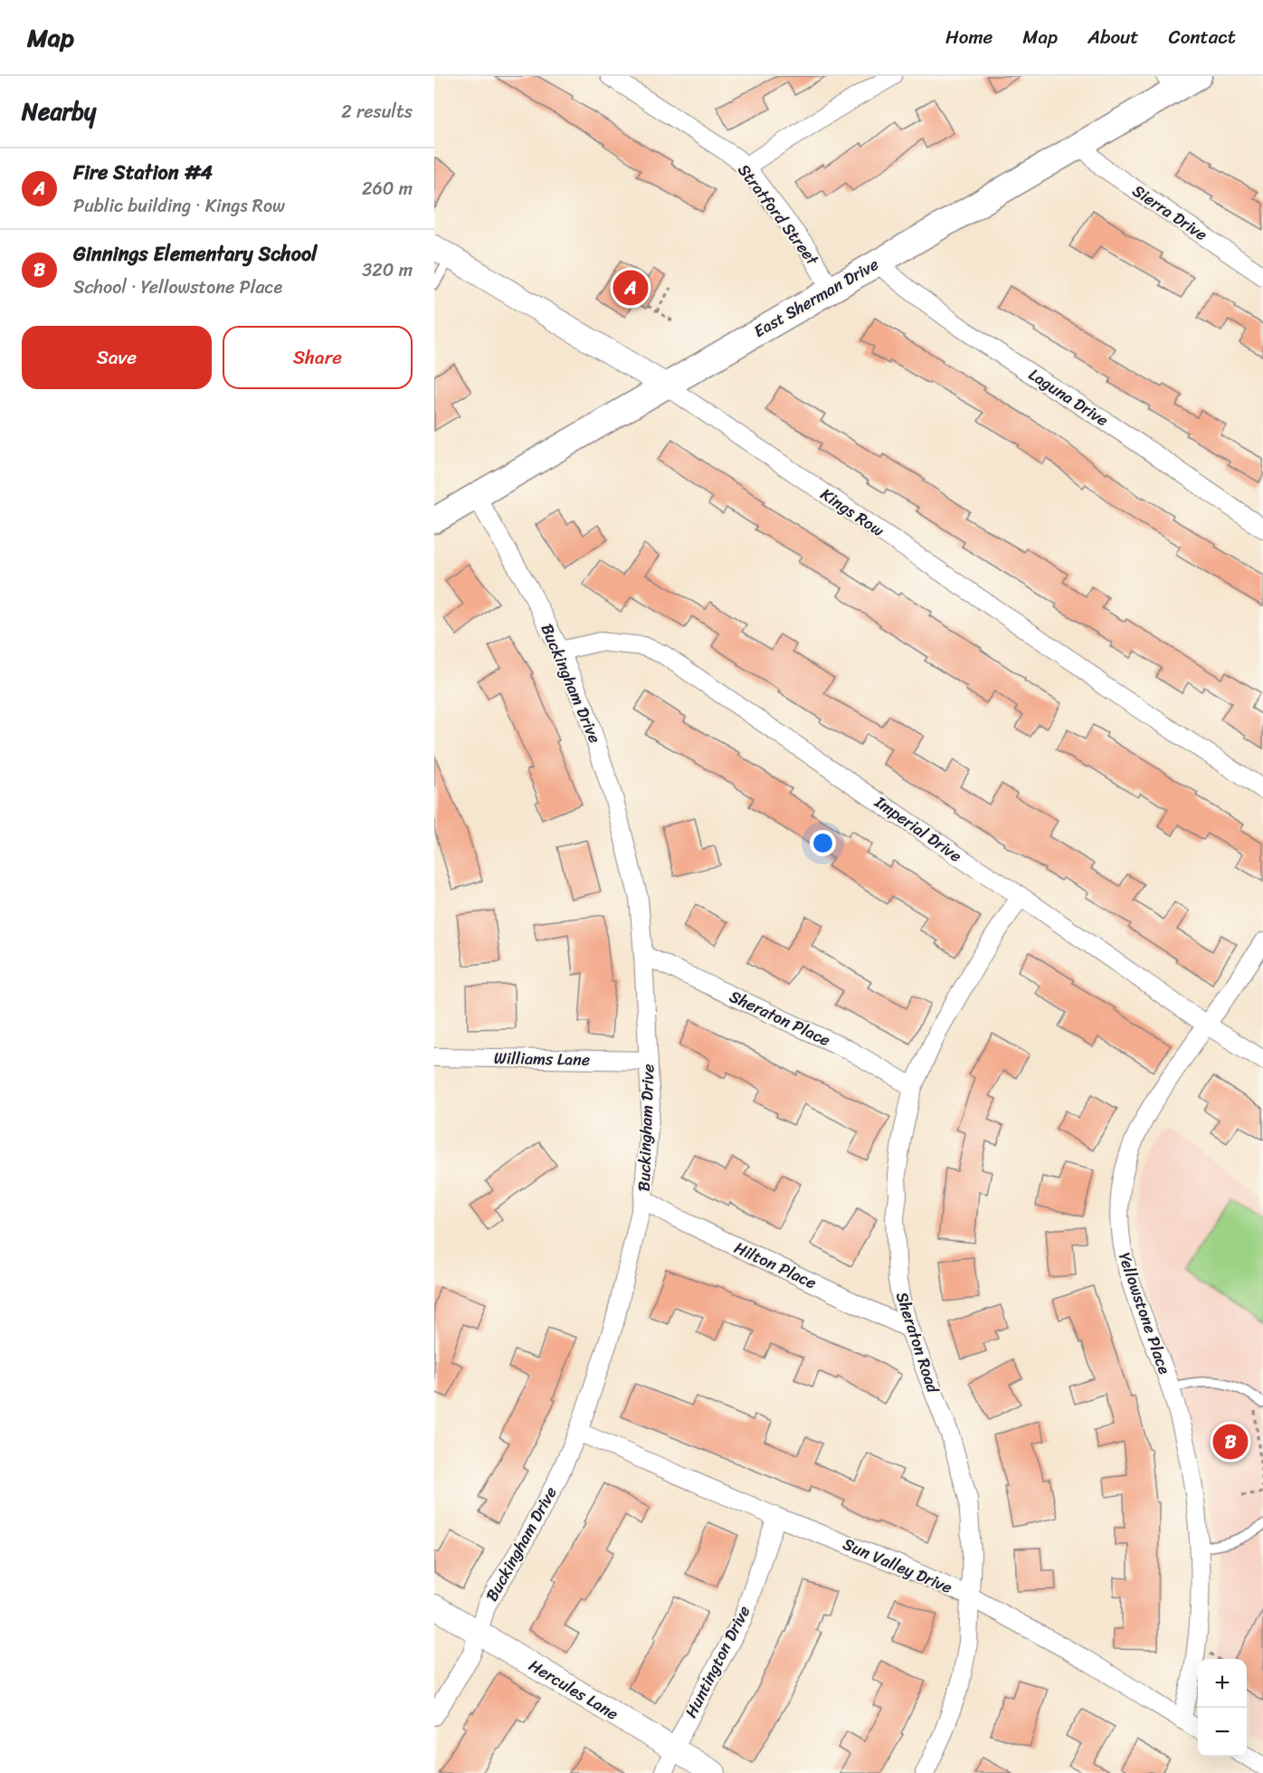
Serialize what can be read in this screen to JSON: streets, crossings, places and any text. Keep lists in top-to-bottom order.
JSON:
{
  "streets": {
    "main road": ["East Sherman Drive"],
    "street": [
      "Sierra Drive",
      "Stratford Street",
      "Laguna Drive",
      "Kings Row",
      "Buckingham Drive",
      "Imperial Drive",
      "Sheraton Place",
      "Williams Lane",
      "Hilton Place",
      "Yellowstone Place",
      "Sheraton Road",
      "Sun Valley Drive",
      "Huntington Drive",
      "Hercules Lane"
    ]
  },
  "crossings": [
    ["Sierra Drive", "East Sherman Drive"],
    ["Stratford Street", "East Sherman Drive"],
    ["East Sherman Drive", "Laguna Drive"],
    ["East Sherman Drive", "Kings Row"],
    ["East Sherman Drive", "Buckingham Drive"],
    ["Buckingham Drive", "Imperial Drive"],
    ["Buckingham Drive", "Sheraton Place"],
    ["Buckingham Drive", "Williams Lane"],
    ["Buckingham Drive", "Hilton Place"],
    ["Buckingham Drive", "Sun Valley Drive"],
    ["Buckingham Drive", "Hercules Lane"],
    ["Imperial Drive", "Yellowstone Place"],
    ["Imperial Drive", "Sheraton Road"],
    ["Sheraton Place", "Sheraton Road"],
    ["Hilton Place", "Sheraton Road"],
    ["Yellowstone Place", "Sun Valley Drive"],
    ["Sheraton Road", "Sun Valley Drive"],
    ["Sun Valley Drive", "Huntington Drive"],
    ["Huntington Drive", "Hercules Lane"]
  ],
  "page": {
    "header": "Map",
    "nav": [
      "Home",
      "Map",
      "About",
      "Contact"
    ],
    "heading": ["Nearby", "2 results"],
    "list": [
      {
        "mark": "A",
        "name": "Fire Station #4",
        "note": "Public building · Kings Row",
        "value": "260 m"
      },
      {
        "mark": "B",
        "name": "Ginnings Elementary School",
        "note": "School · Yellowstone Place",
        "value": "320 m"
      }
    ],
    "pins": ["A", "B"],
    "buttons": ["Save", "Share"],
    "map_buttons": ["+", "−"]
  }
}
